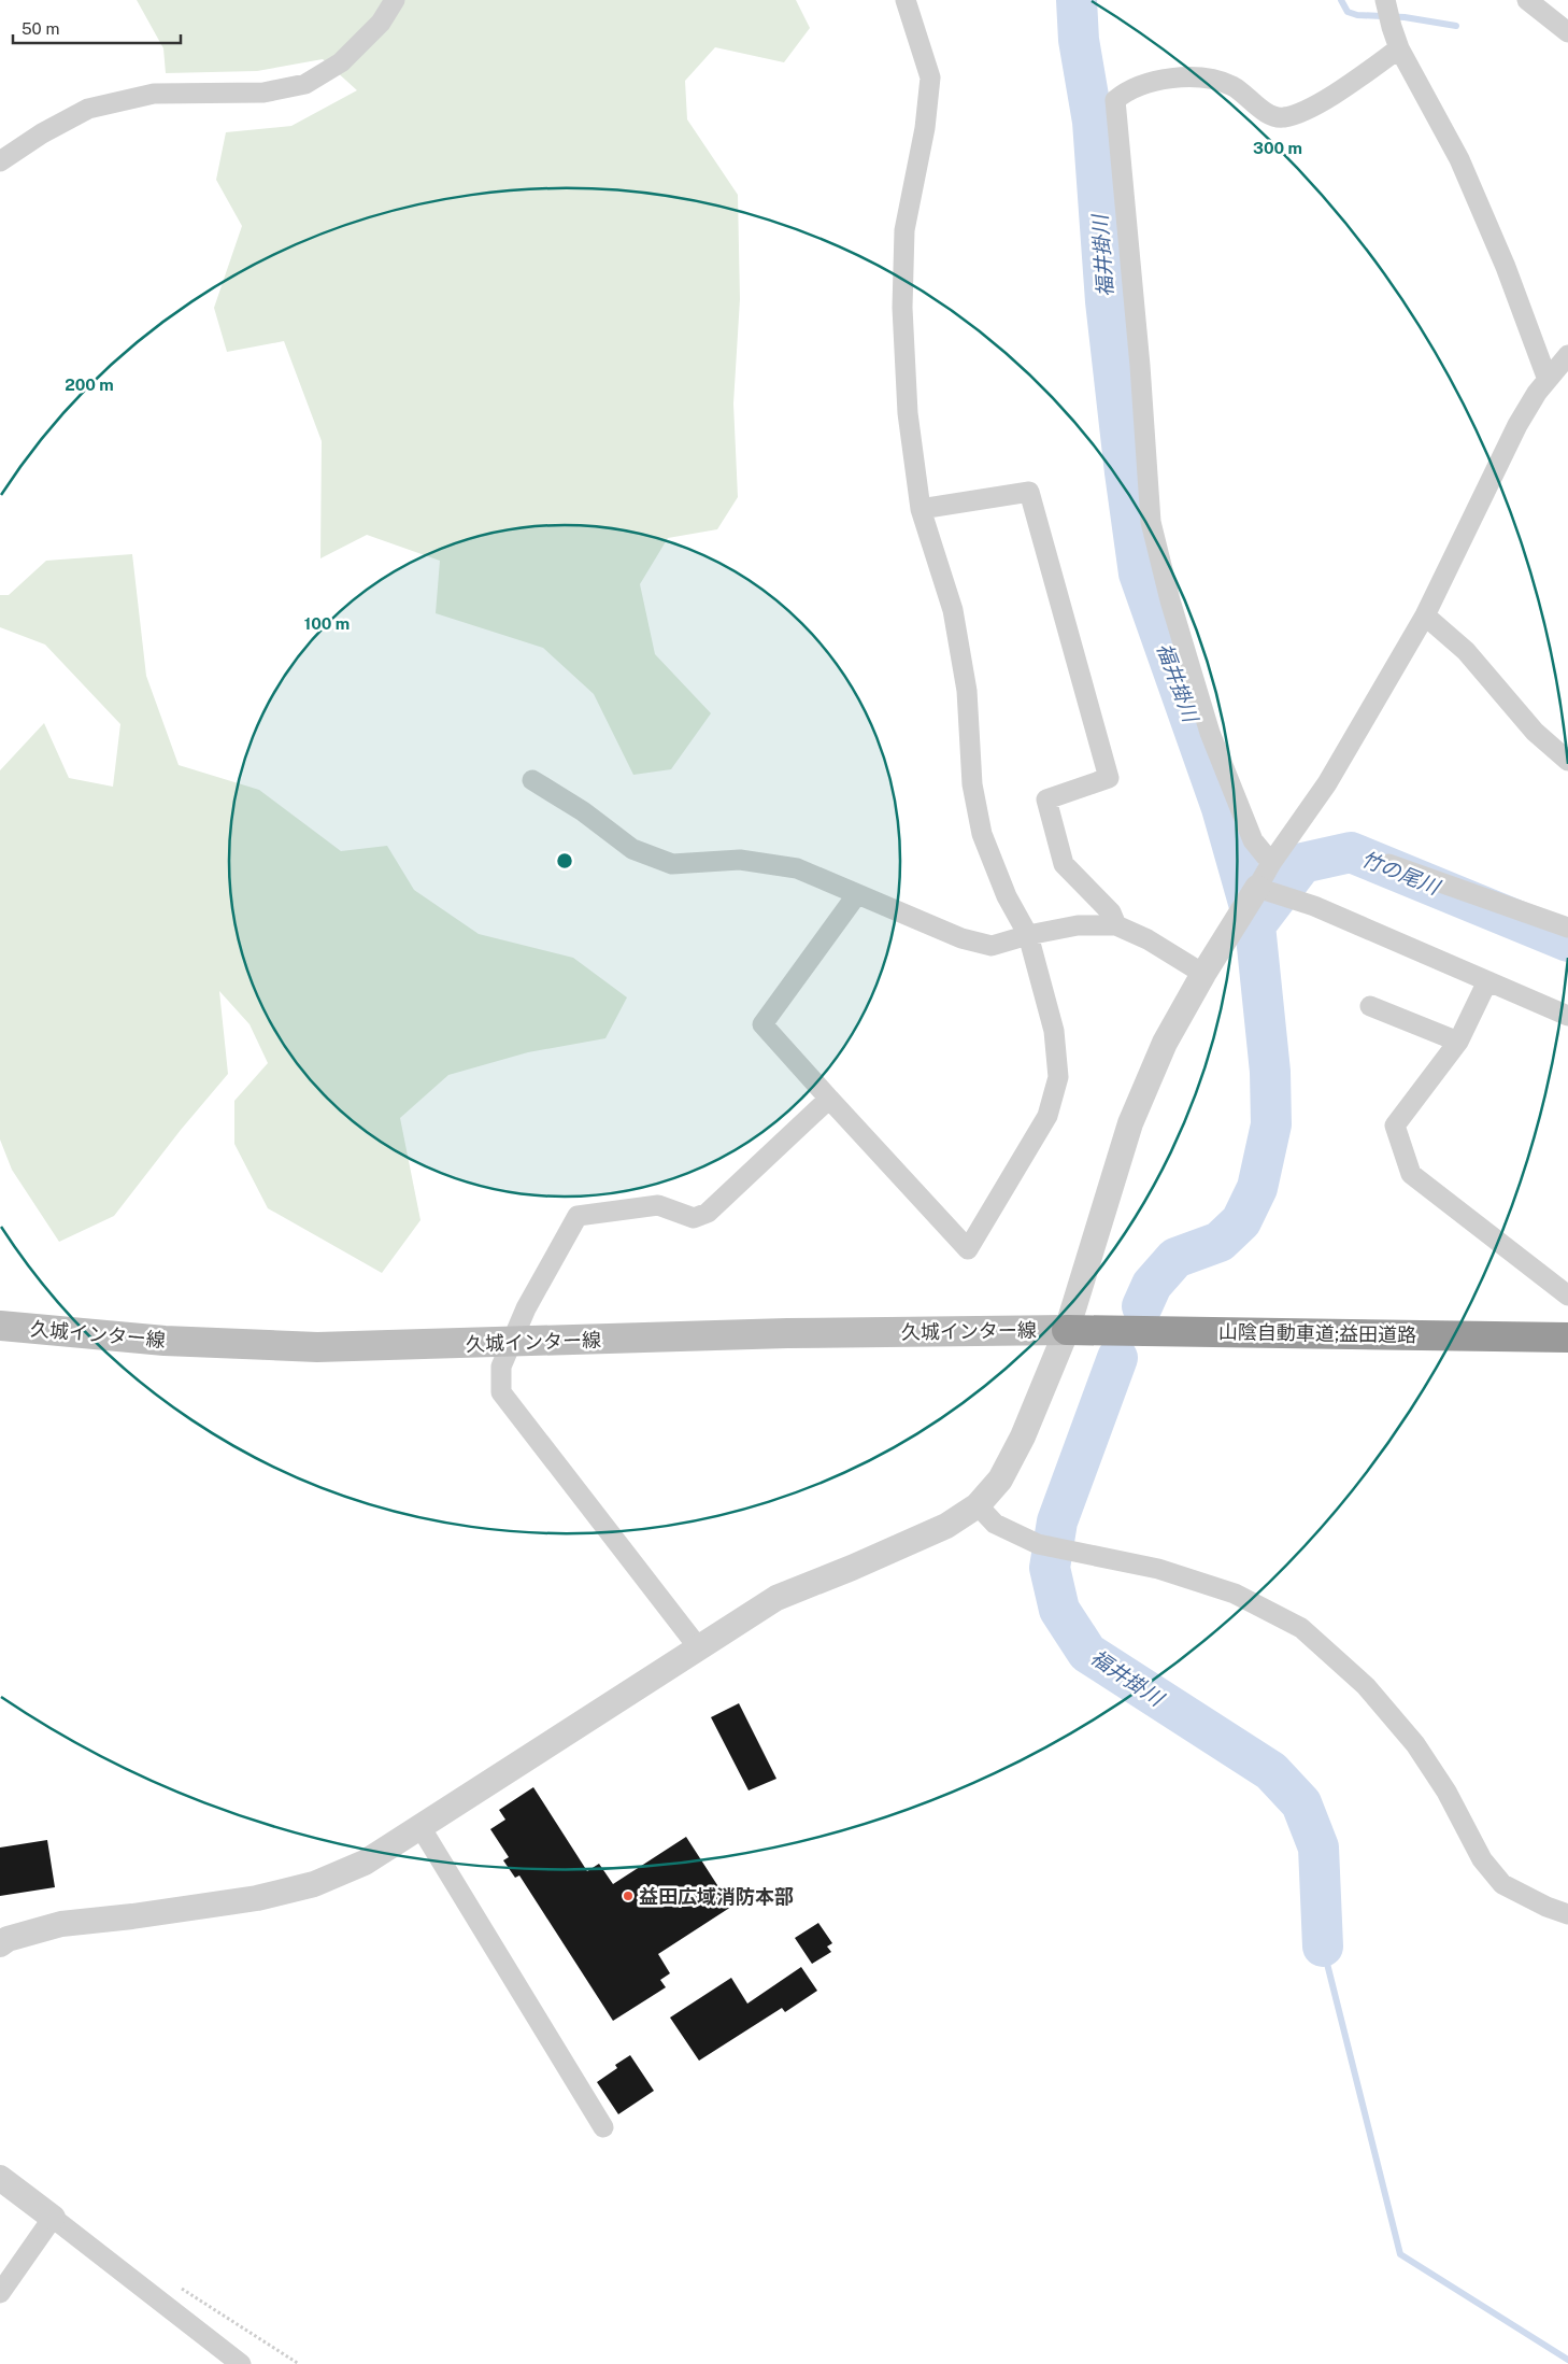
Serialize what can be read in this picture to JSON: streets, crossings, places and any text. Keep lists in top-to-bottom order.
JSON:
{
  "streets": {
    "highway": ["山陰自動車道;益田道路"],
    "main road": ["久城インター線"]
  },
  "crossings": [
    ["久城インター線", "山陰自動車道;益田道路"]
  ],
  "water": ["福井掛川", "竹の尾川"],
  "places": ["益田広域消防本部"],
  "scale_bar": "50 m",
  "rings": ["300 m", "200 m", "100 m"]
}
